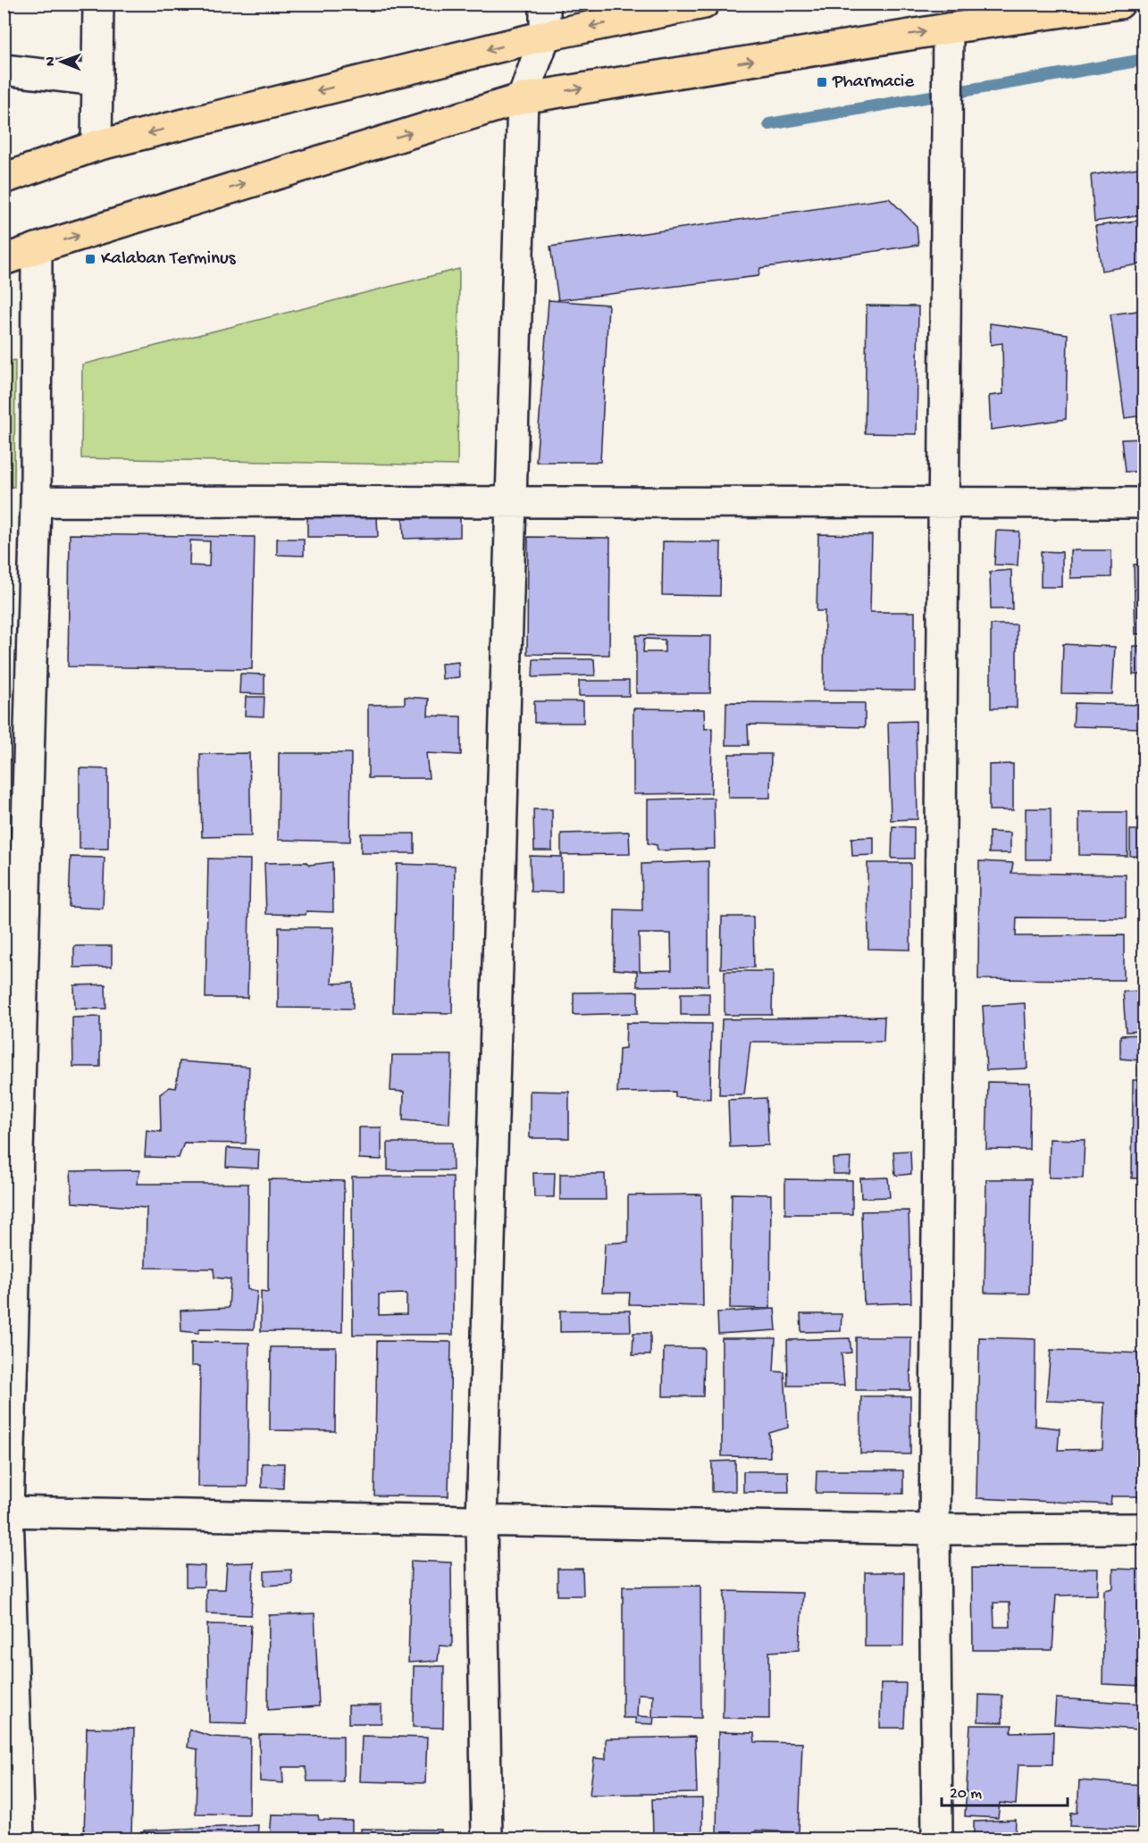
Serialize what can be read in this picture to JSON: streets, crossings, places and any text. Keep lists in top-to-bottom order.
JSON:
{
  "places": {
    "transit": ["Pharmacie", "Kalaban Terminus"]
  },
  "scale_bar": "20 m",
  "north": "left"
}
